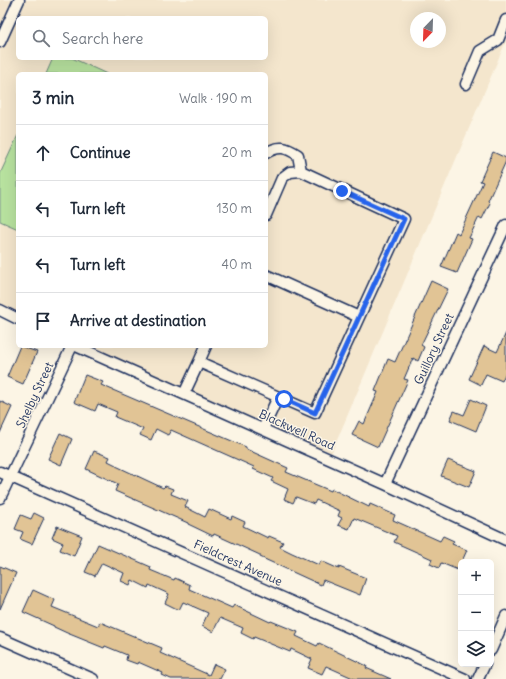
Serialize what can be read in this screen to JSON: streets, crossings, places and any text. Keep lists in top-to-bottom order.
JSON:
{
  "streets": {
    "street": [
      "Guillory Street",
      "Shelby Street",
      "Blackwell Road",
      "Fieldcrest Avenue"
    ]
  },
  "crossings": [
    ["Guillory Street", "Blackwell Road"],
    ["Shelby Street", "Fieldcrest Avenue"]
  ],
  "north": "bottom left",
  "page": {
    "search": "Search here",
    "heading": ["3 min", "Walk · 190 m"],
    "list": [
      ["Continue", "20 m"],
      ["Turn left", "130 m"],
      ["Turn left", "40 m"],
      "Arrive at destination"
    ],
    "map_buttons": ["+", "−"]
  }
}
